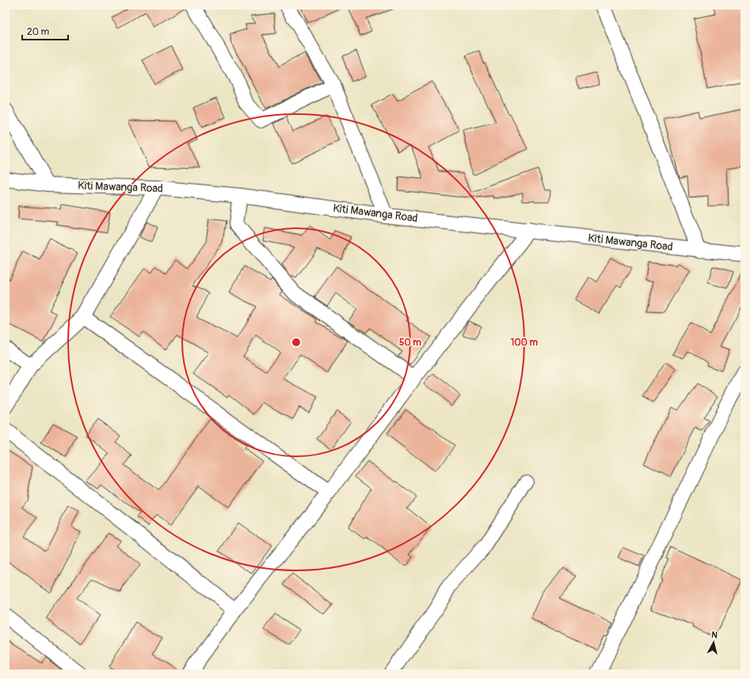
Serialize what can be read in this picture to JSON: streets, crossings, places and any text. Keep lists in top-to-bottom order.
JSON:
{
  "streets": {
    "street": ["Kiti Mawanga Road"]
  },
  "scale_bar": "20 m",
  "north": "top",
  "rings": ["50 m", "100 m"]
}
